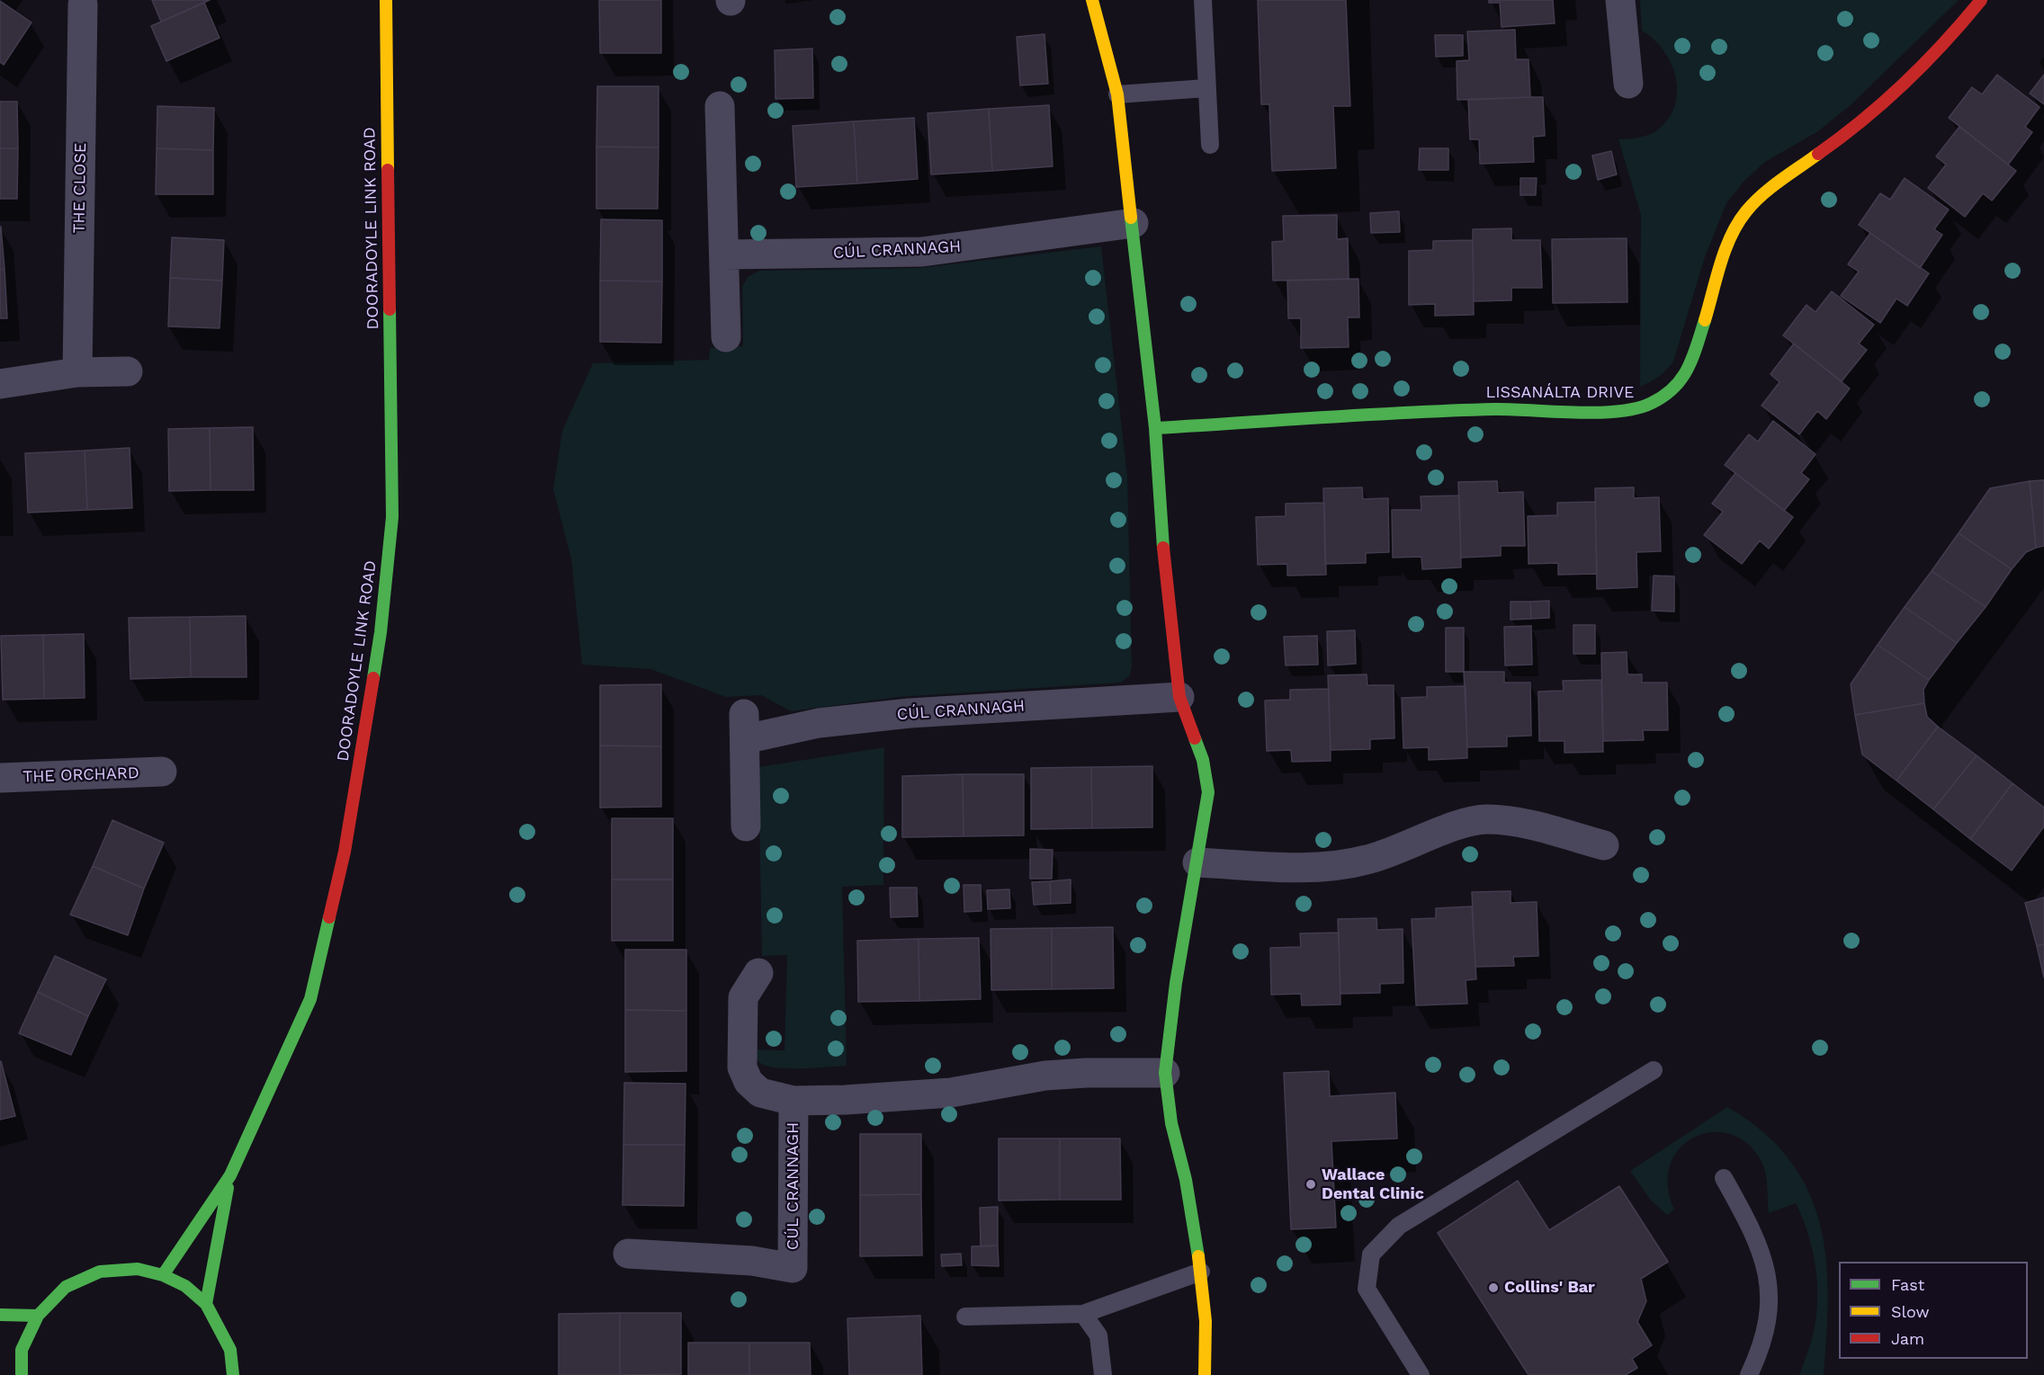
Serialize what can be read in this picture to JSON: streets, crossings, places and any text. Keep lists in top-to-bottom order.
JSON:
{
  "streets": {
    "street": [
      "THE CLOSE",
      "DOORADOYLE LINK ROAD",
      "CÚL CRANNAGH",
      "LISSANÁLTA DRIVE",
      "THE ORCHARD"
    ]
  },
  "places": ["Wallace Dental Clinic", "Collins' Bar"],
  "legend": ["Fast", "Slow", "Jam"]
}
